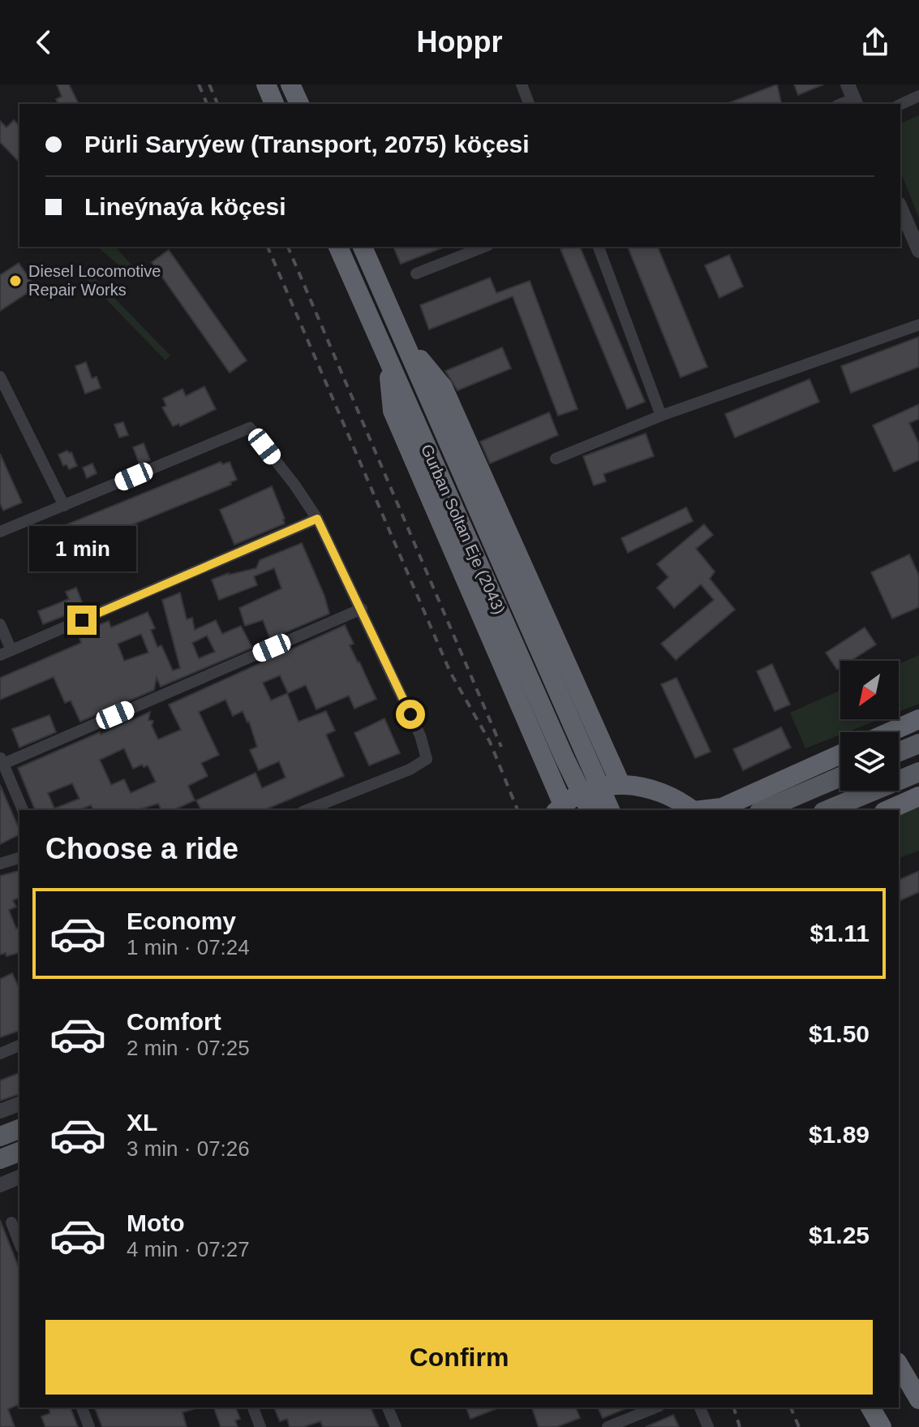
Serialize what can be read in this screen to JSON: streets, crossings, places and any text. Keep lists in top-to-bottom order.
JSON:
{
  "streets": {
    "highway": ["Gurban Soltan Eje (2043)"]
  },
  "places": ["Diesel Locomotive Repair Works"],
  "north": "bottom left",
  "page": {
    "header": "Hoppr",
    "banner": ["Pürli Saryýew (Transport, 2075) köçesi", "Lineýnaýa köçesi"],
    "bubble": "1 min",
    "heading": "Choose a ride",
    "list": [
      {
        "name": "Economy",
        "note": "1 min · 07:24",
        "value": "$1.11"
      },
      {
        "name": "Comfort",
        "note": "2 min · 07:25",
        "value": "$1.50"
      },
      {
        "name": "XL",
        "note": "3 min · 07:26",
        "value": "$1.89"
      },
      {
        "name": "Moto",
        "note": "4 min · 07:27",
        "value": "$1.25"
      }
    ],
    "buttons": "Confirm"
  }
}
